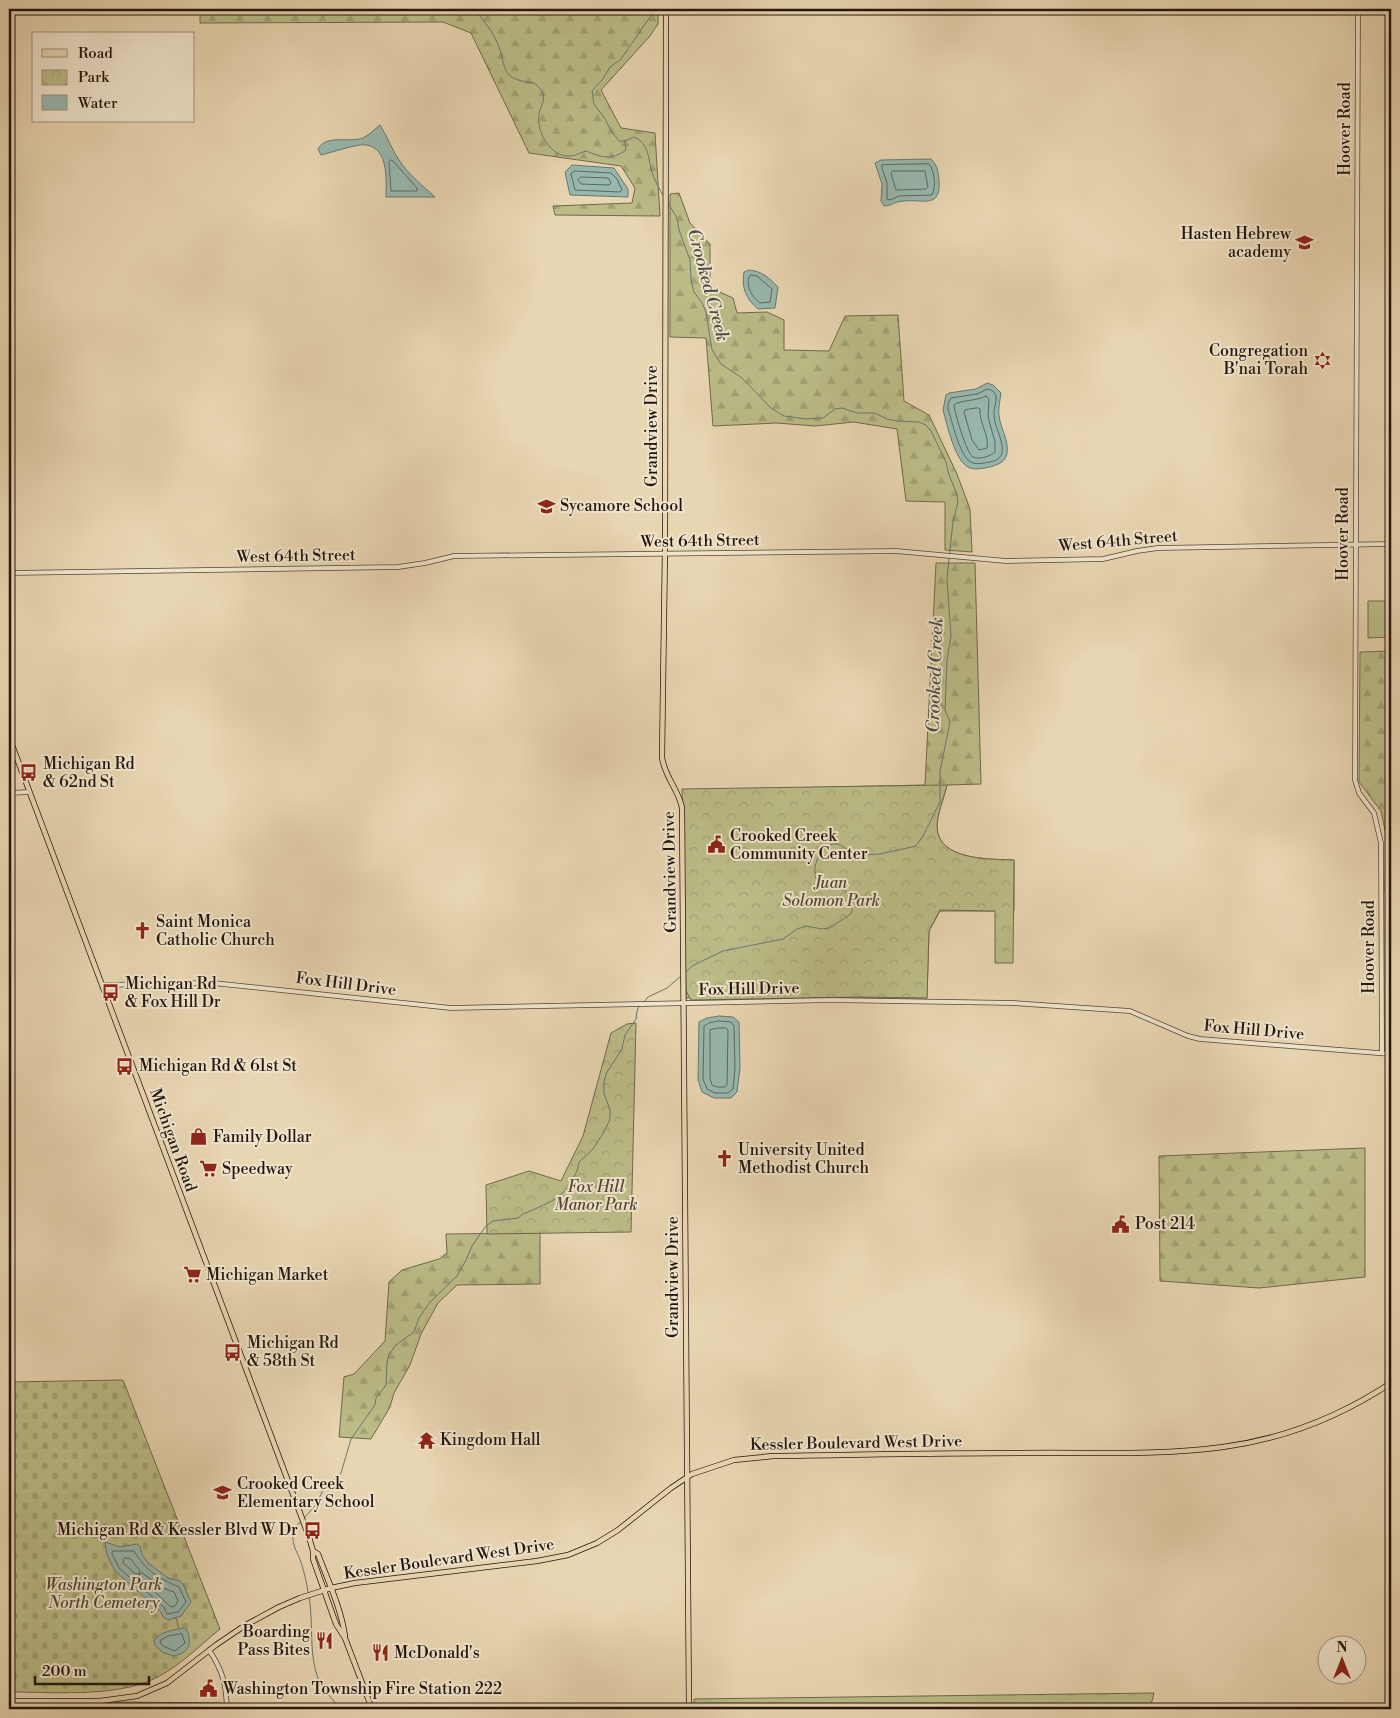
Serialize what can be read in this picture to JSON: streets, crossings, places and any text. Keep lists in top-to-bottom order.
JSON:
{
  "streets": {
    "main road": ["Grandview Drive", "Michigan Road", "Kessler Boulevard West Drive"],
    "street": ["Hoover Road", "West 64th Street", "Fox Hill Drive"]
  },
  "crossings": [
    ["Hoover Road", "West 64th Street"],
    ["Hoover Road", "Fox Hill Drive"],
    ["Grandview Drive", "West 64th Street"],
    ["Grandview Drive", "Fox Hill Drive"],
    ["Grandview Drive", "Kessler Boulevard West Drive"],
    ["Fox Hill Drive", "Michigan Road"],
    ["Michigan Road", "Kessler Boulevard West Drive"]
  ],
  "water": ["Crooked Creek"],
  "parks": ["Juan Solomon Park", "Fox Hill Manor Park", "Washington Park North Cemetery"],
  "places": {
    "school or university": ["Hasten Hebrew academy", "Sycamore School", "Crooked Creek Elementary School"],
    "synagogue": ["Congregation B'nai Torah"],
    "bus stop": [
      "Michigan Rd & 62nd St",
      "Michigan Rd & Fox Hill Dr",
      "Michigan Rd & 61st St",
      "Michigan Rd & 58th St",
      "Michigan Rd & Kessler Blvd W Dr"
    ],
    "public building": ["Crooked Creek Community Center", "Post 214", "Washington Township Fire Station 222"],
    "church": ["Saint Monica Catholic Church", "University United Methodist Church"],
    "shop": ["Family Dollar"],
    "supermarket": ["Speedway", "Michigan Market"],
    "temple": ["Kingdom Hall"],
    "restaurant": ["Boarding Pass Bites", "McDonald's"]
  },
  "legend": ["Road", "Park", "Water"],
  "scale_bar": "200 m",
  "north": "top"
}
